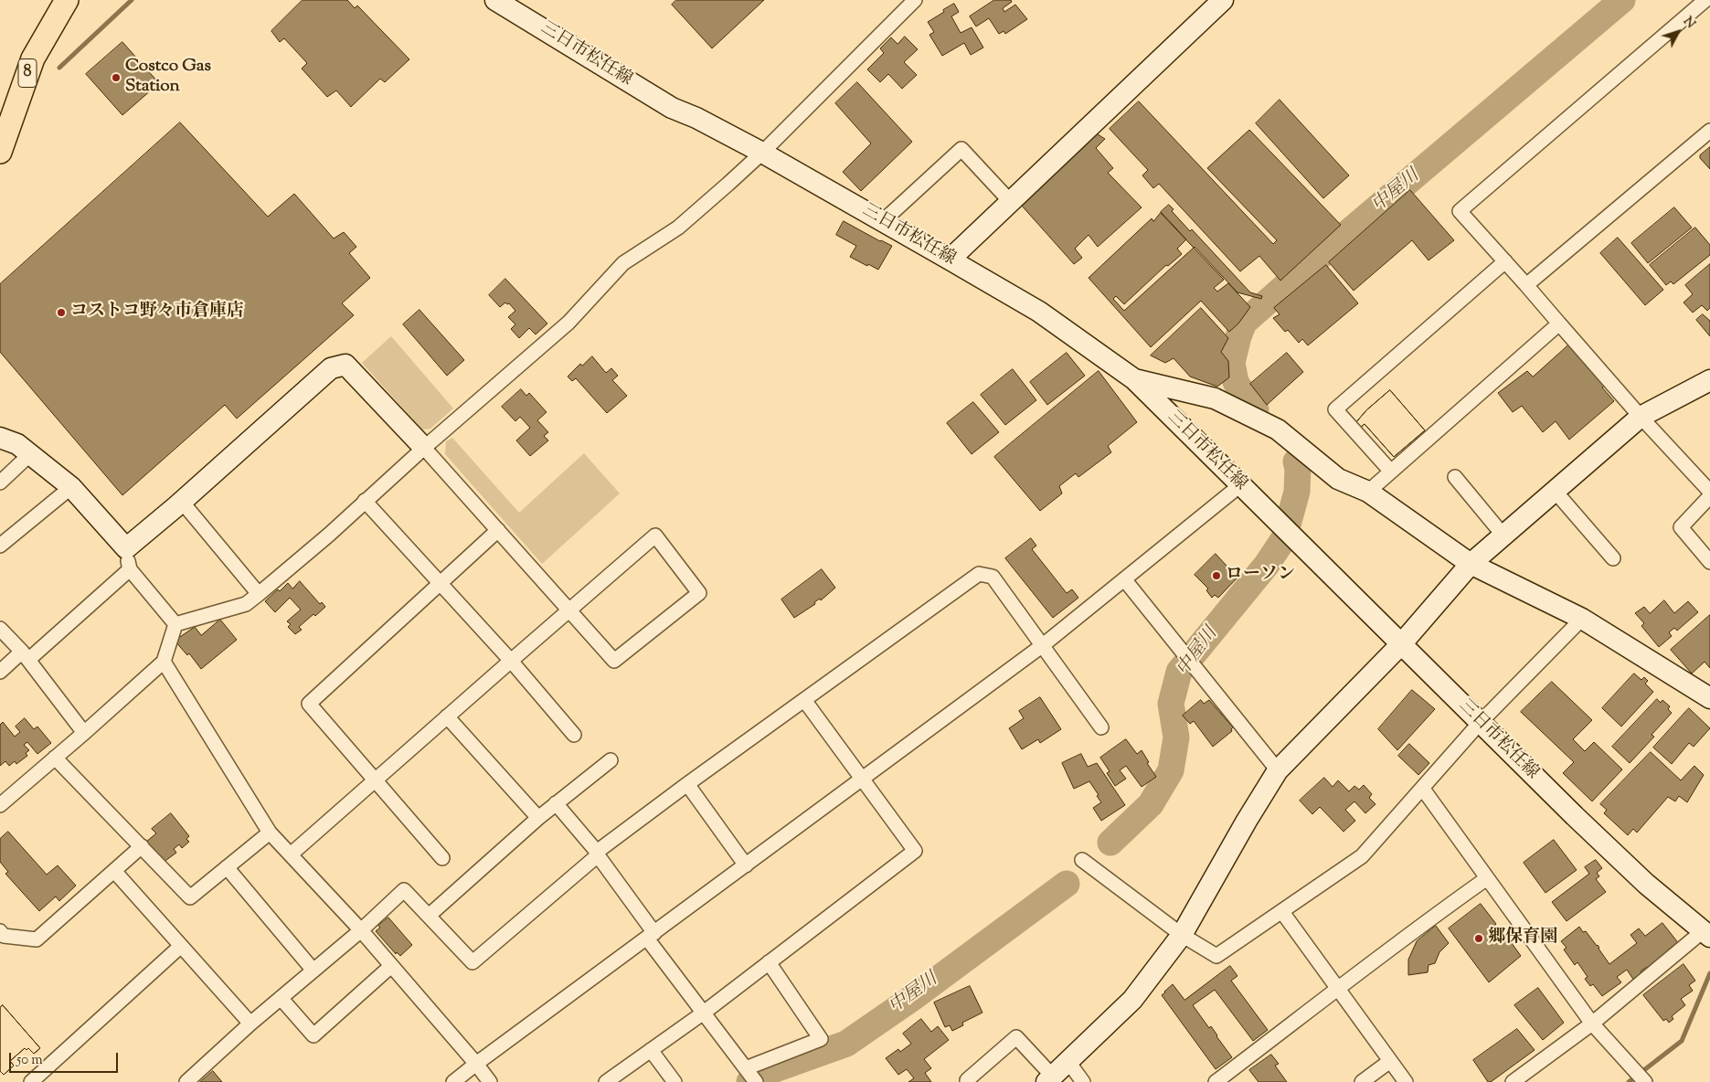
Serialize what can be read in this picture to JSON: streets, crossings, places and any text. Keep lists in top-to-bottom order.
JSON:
{
  "streets": {
    "main road": ["8"],
    "street": ["三日市松任線"]
  },
  "water": ["中屋川"],
  "places": [
    "Costco Gas Station",
    "コストコ野々市倉庫店",
    "ローソン",
    "郷保育園"
  ],
  "scale_bar": "50 m",
  "north": "top right"
}
